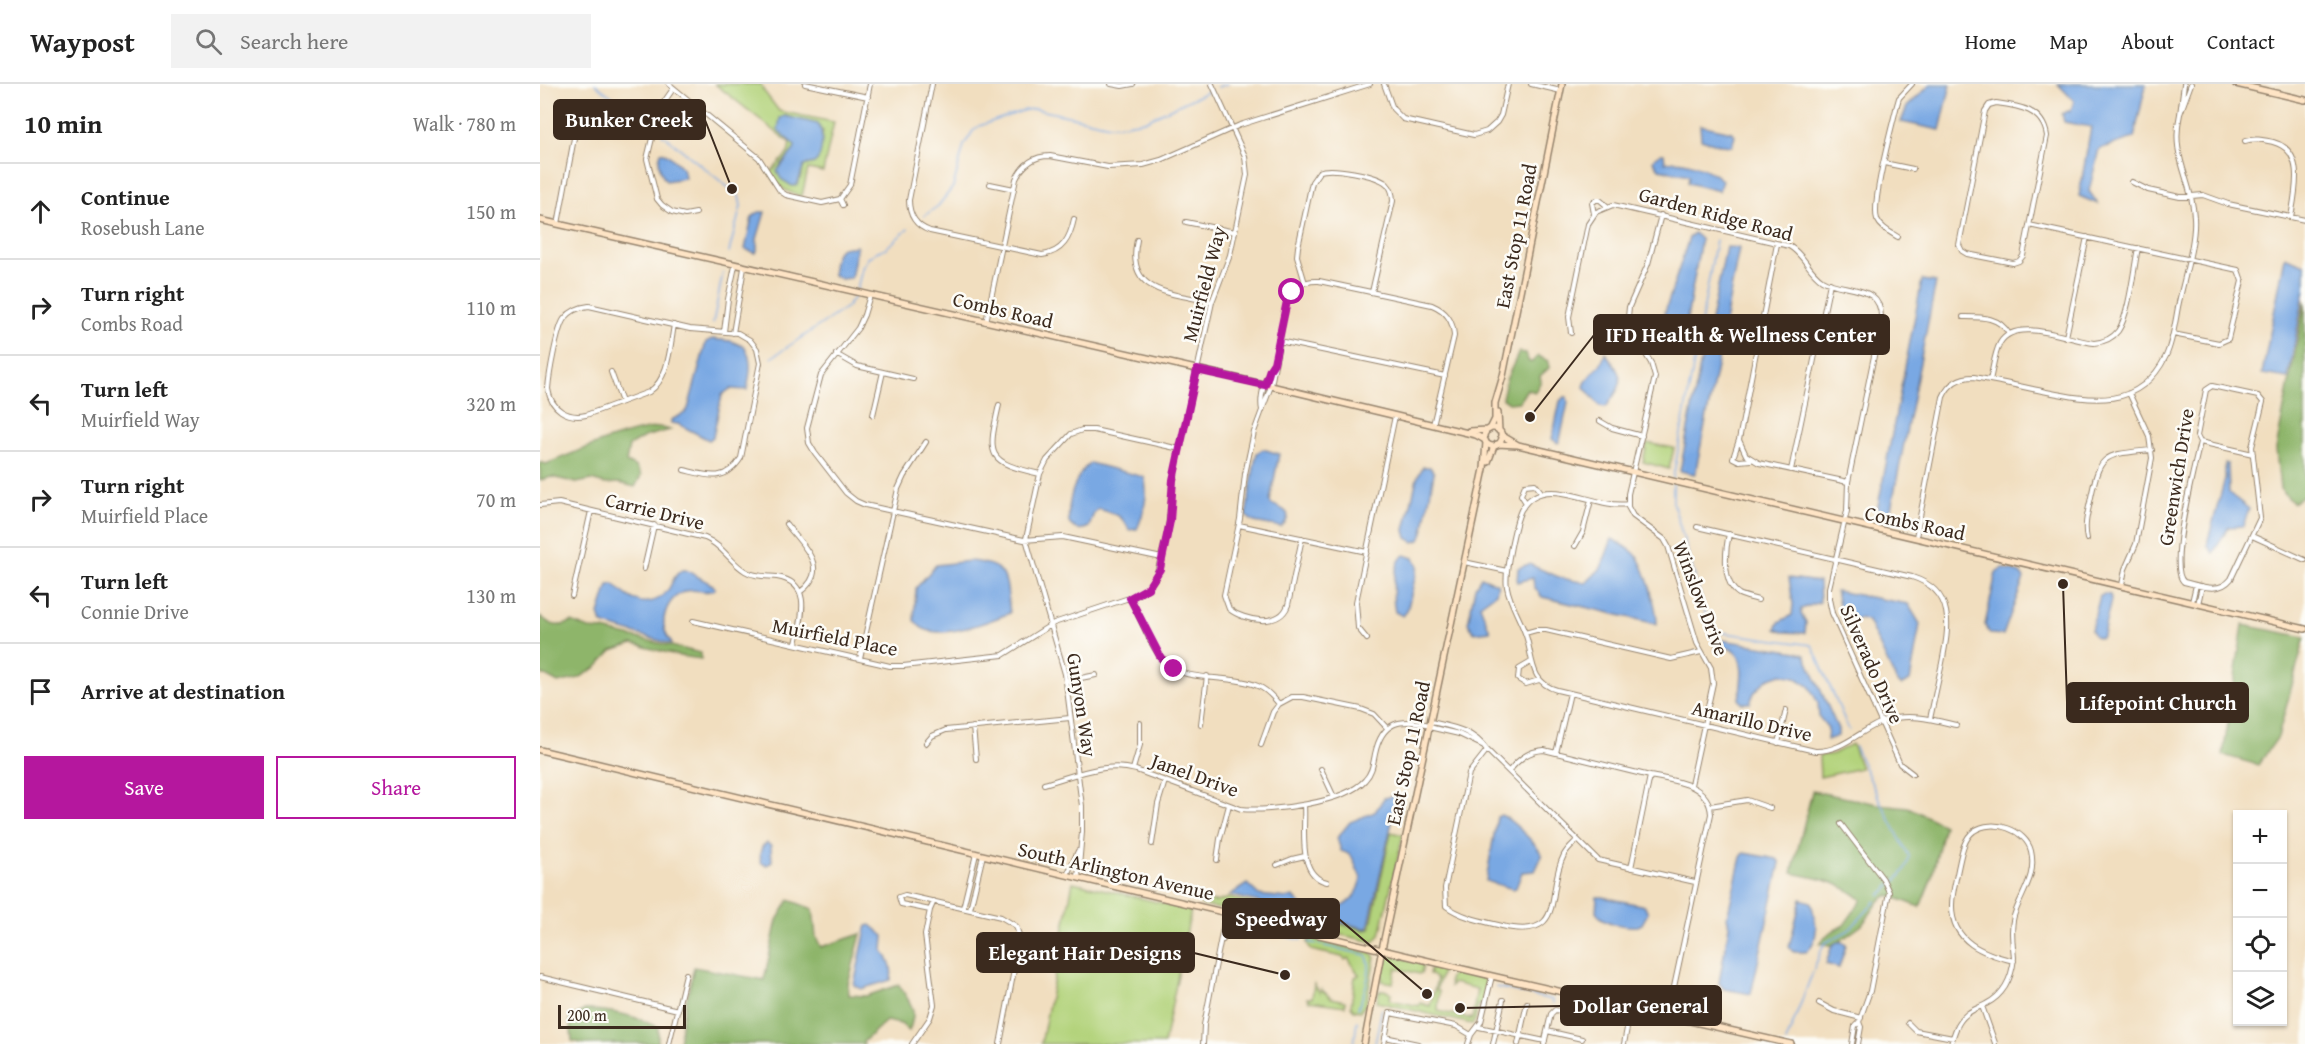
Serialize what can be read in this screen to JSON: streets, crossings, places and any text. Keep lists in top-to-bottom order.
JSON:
{
  "streets": {
    "street": [
      "Garden Ridge Road",
      "East Stop 11 Road",
      "Muirfield Way",
      "Combs Road",
      "Greenwich Drive",
      "Carrie Drive",
      "Winslow Drive",
      "Muirfield Place",
      "Silverado Drive",
      "Gunyon Way",
      "Amarillo Drive",
      "Janel Drive",
      "South Arlington Avenue"
    ]
  },
  "crossings": [
    ["Garden Ridge Road", "Silverado Drive"],
    ["East Stop 11 Road", "Combs Road"],
    ["East Stop 11 Road", "South Arlington Avenue"],
    ["Muirfield Way", "Combs Road"],
    ["Muirfield Way", "Muirfield Place"],
    ["Combs Road", "Silverado Drive"],
    ["Winslow Drive", "Amarillo Drive"],
    ["Muirfield Place", "Gunyon Way"],
    ["Silverado Drive", "Amarillo Drive"],
    ["Gunyon Way", "Janel Drive"],
    ["Gunyon Way", "South Arlington Avenue"]
  ],
  "places": [
    "Bunker Creek",
    "IFD Health & Wellness Center",
    "Lifepoint Church",
    "Elegant Hair Designs",
    "Speedway",
    "Dollar General"
  ],
  "scale_bar": "200 m",
  "page": {
    "header": "Waypost",
    "search": "Search here",
    "nav": [
      "Home",
      "Map",
      "About",
      "Contact"
    ],
    "heading": ["10 min", "Walk · 780 m"],
    "list": [
      ["Continue", "Rosebush Lane", "150 m"],
      ["Turn right", "Combs Road", "110 m"],
      ["Turn left", "Muirfield Way", "320 m"],
      ["Turn right", "Muirfield Place", "70 m"],
      ["Turn left", "Connie Drive", "130 m"],
      "Arrive at destination"
    ],
    "buttons": ["Save", "Share"],
    "map_buttons": ["+", "−"],
    "scale": "200 m"
  }
}
